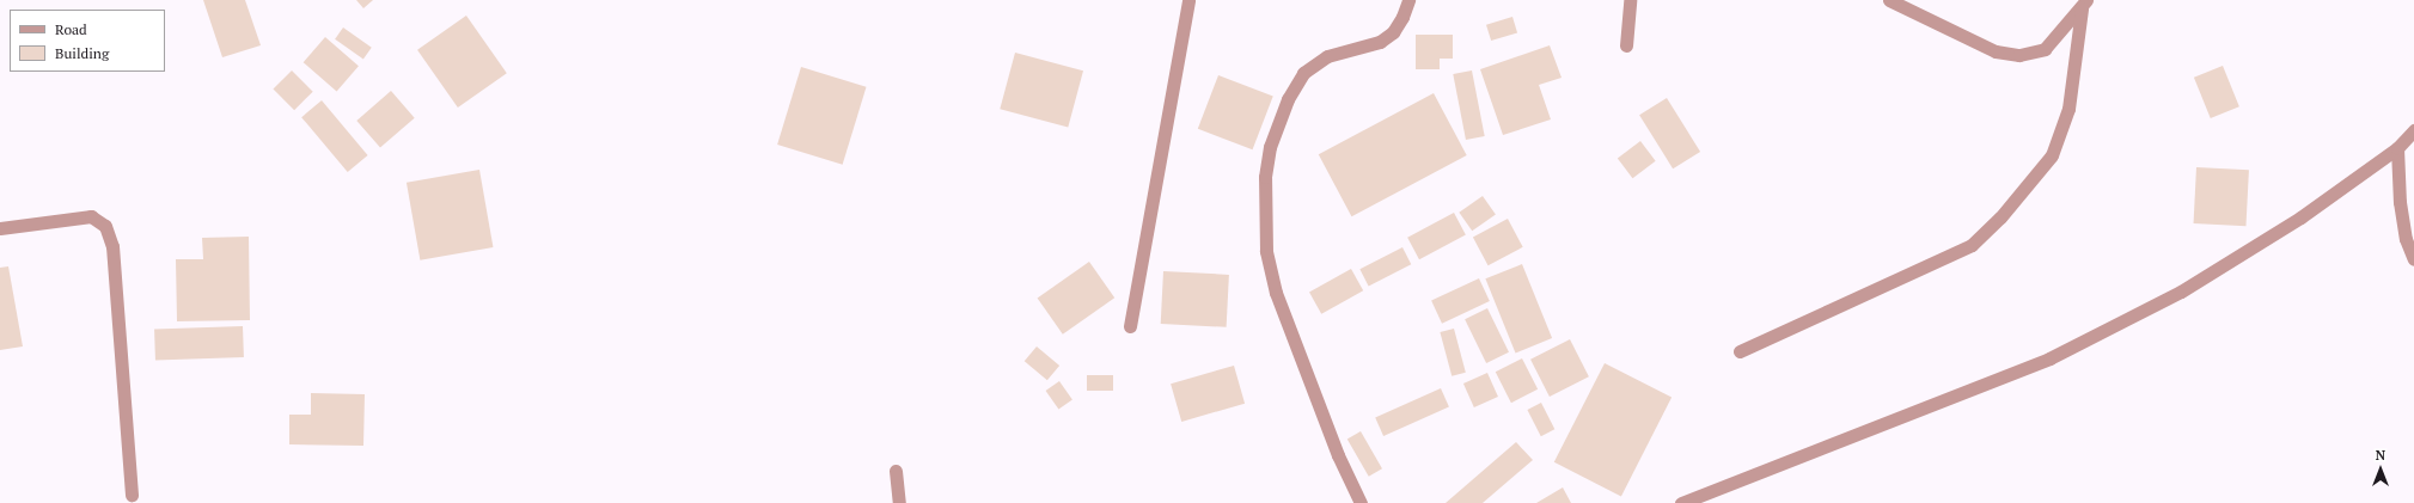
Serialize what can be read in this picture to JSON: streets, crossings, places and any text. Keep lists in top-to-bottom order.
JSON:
{
  "legend": ["Road", "Building"],
  "north": "top"
}
